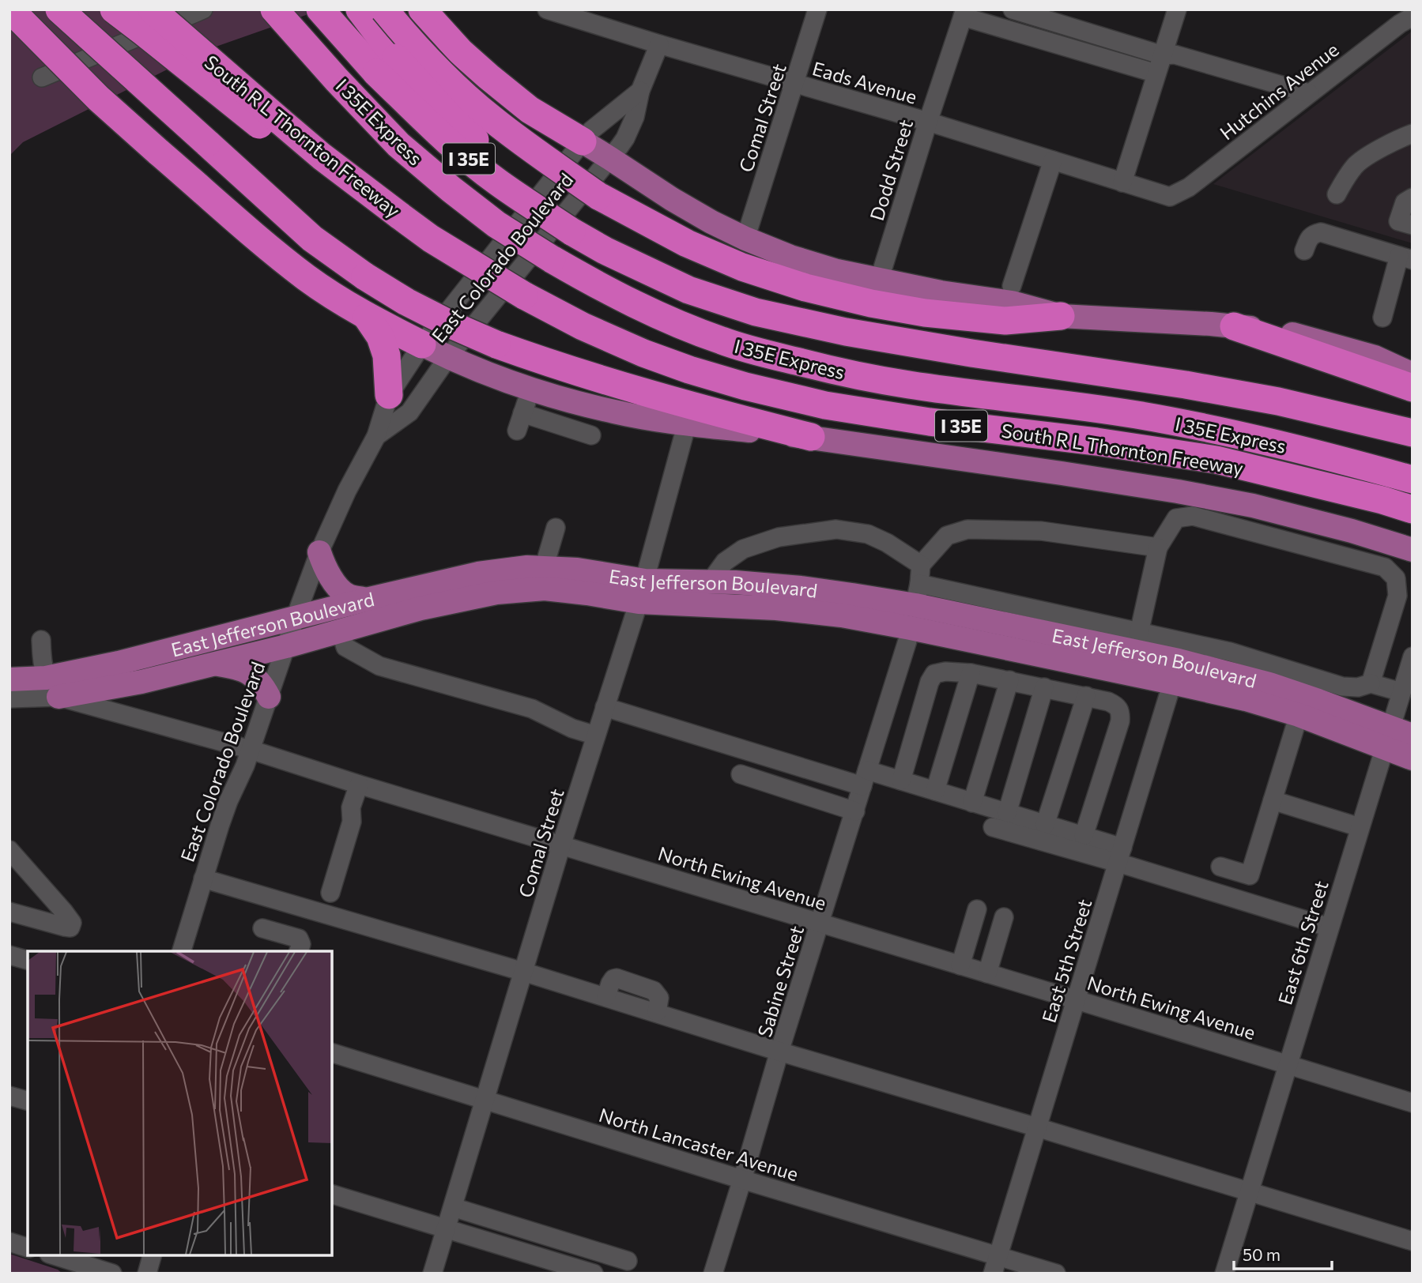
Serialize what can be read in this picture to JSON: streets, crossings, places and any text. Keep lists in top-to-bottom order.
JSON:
{
  "streets": {
    "highway": ["I 35E Express", "South R L Thornton Freeway", "I 35E"],
    "main road": ["East Jefferson Boulevard"],
    "street": [
      "Eads Avenue",
      "Hutchins Avenue",
      "Comal Street",
      "Dodd Street",
      "East Colorado Boulevard",
      "North Ewing Avenue",
      "East 6th Street",
      "East 5th Street",
      "Sabine Street",
      "North Lancaster Avenue"
    ]
  },
  "crossings": [
    ["Eads Avenue", "Hutchins Avenue"],
    ["Eads Avenue", "Comal Street"],
    ["Eads Avenue", "Dodd Street"],
    ["Eads Avenue", "East Colorado Boulevard"],
    ["Comal Street", "South R L Thornton Freeway"],
    ["Comal Street", "East Jefferson Boulevard"],
    ["Comal Street", "North Ewing Avenue"],
    ["Comal Street", "North Lancaster Avenue"],
    ["South R L Thornton Freeway", "East Colorado Boulevard"],
    ["East Colorado Boulevard", "East Jefferson Boulevard"],
    ["East Colorado Boulevard", "North Ewing Avenue"],
    ["East Jefferson Boulevard", "North Ewing Avenue"],
    ["East Jefferson Boulevard", "East 6th Street"],
    ["East Jefferson Boulevard", "East 5th Street"],
    ["East Jefferson Boulevard", "Sabine Street"],
    ["North Ewing Avenue", "East 6th Street"],
    ["North Ewing Avenue", "East 5th Street"],
    ["North Ewing Avenue", "Sabine Street"],
    ["East 5th Street", "North Lancaster Avenue"],
    ["Sabine Street", "North Lancaster Avenue"]
  ],
  "scale_bar": "50 m"
}
